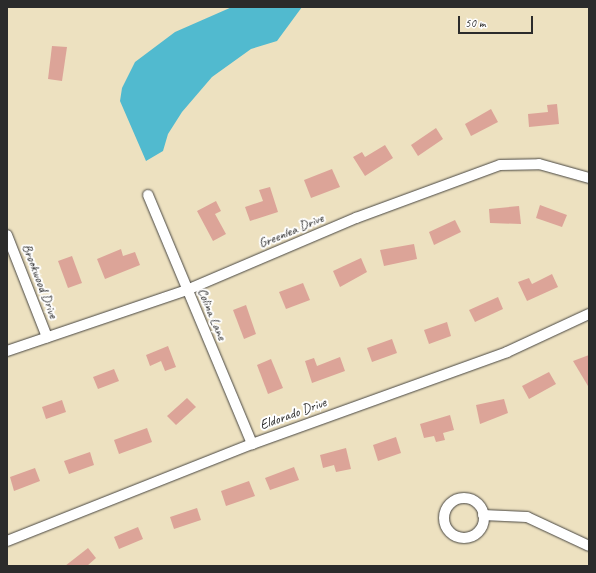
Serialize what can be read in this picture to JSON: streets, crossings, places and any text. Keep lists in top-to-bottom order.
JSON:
{
  "streets": {
    "street": [
      "Greenlea Drive",
      "Brookwood Drive",
      "Colina Lane",
      "Eldorado Drive"
    ]
  },
  "crossings": [
    ["Greenlea Drive", "Brookwood Drive"],
    ["Greenlea Drive", "Colina Lane"],
    ["Colina Lane", "Eldorado Drive"]
  ],
  "scale_bar": "50 m"
}
